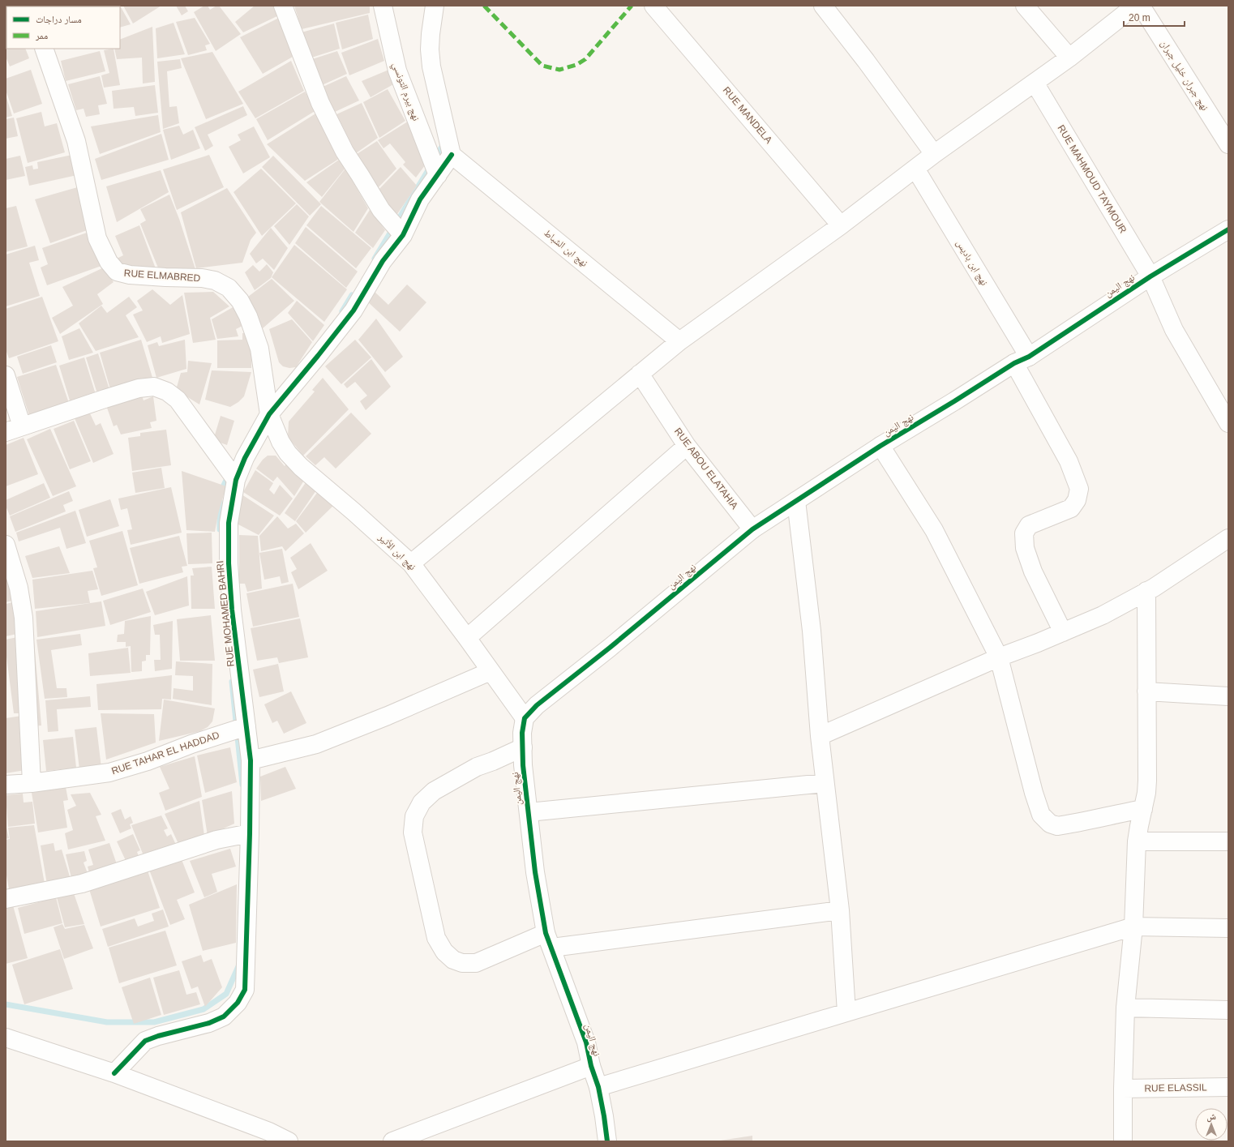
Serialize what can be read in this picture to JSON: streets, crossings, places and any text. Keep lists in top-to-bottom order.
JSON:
{
  "streets": {
    "street": [
      "نهج جبران خليل جبران",
      "نهج بيرم التونسي",
      "RUE MANDELA",
      "RUE MAHMOUD TAYMOUR",
      "نهج ابن الشباط",
      "نهج ابن باديس",
      "RUE ELMABRED",
      "نهج اليمن",
      "RUE ABOU ELATAHIA",
      "نهج ابن الأثير",
      "RUE MOHAMED BAHRI",
      "RUE TAHAR EL HADDAD",
      "RUE ELASSIL"
    ]
  },
  "crossings": [
    ["نهج بيرم التونسي", "RUE MOHAMED BAHRI"],
    ["RUE MAHMOUD TAYMOUR", "نهج اليمن"],
    ["نهج ابن الشباط", "RUE MOHAMED BAHRI"],
    ["نهج ابن باديس", "نهج اليمن"],
    ["RUE ELMABRED", "نهج ابن الأثير"],
    ["RUE ELMABRED", "RUE MOHAMED BAHRI"],
    ["نهج اليمن", "RUE ABOU ELATAHIA"],
    ["نهج اليمن", "نهج ابن الأثير"],
    ["نهج ابن الأثير", "RUE MOHAMED BAHRI"],
    ["RUE MOHAMED BAHRI", "RUE TAHAR EL HADDAD"]
  ],
  "legend": ["مسار دراجات", "ممر"],
  "scale_bar": "20 m",
  "north": "top"
}
